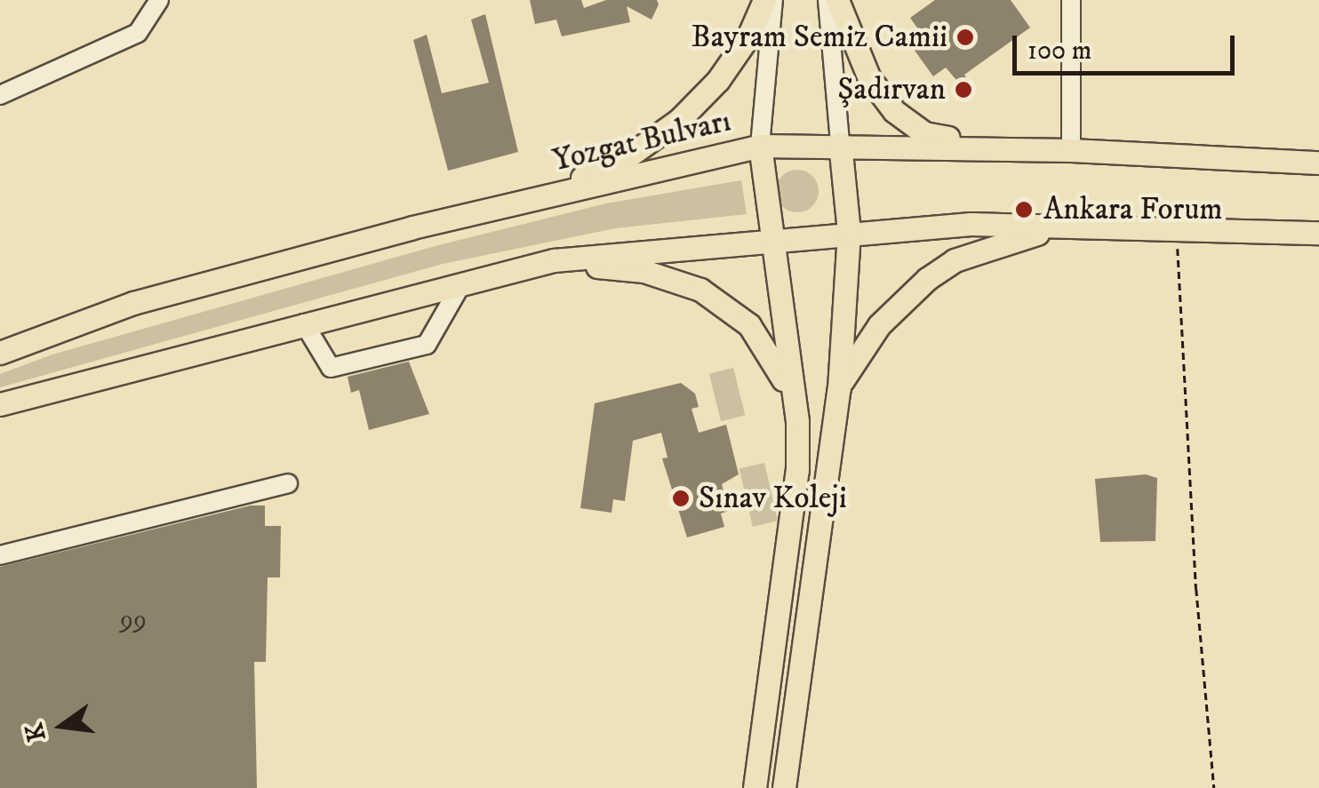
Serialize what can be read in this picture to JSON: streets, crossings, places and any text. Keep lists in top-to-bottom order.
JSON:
{
  "streets": {
    "main road": ["Yozgat Bulvarı"]
  },
  "places": [
    "Bayram Semiz Camii",
    "Şadırvan",
    "Ankara Forum",
    "Sınav Koleji"
  ],
  "house_numbers": ["99"],
  "scale_bar": "100 m",
  "north": "left"
}
